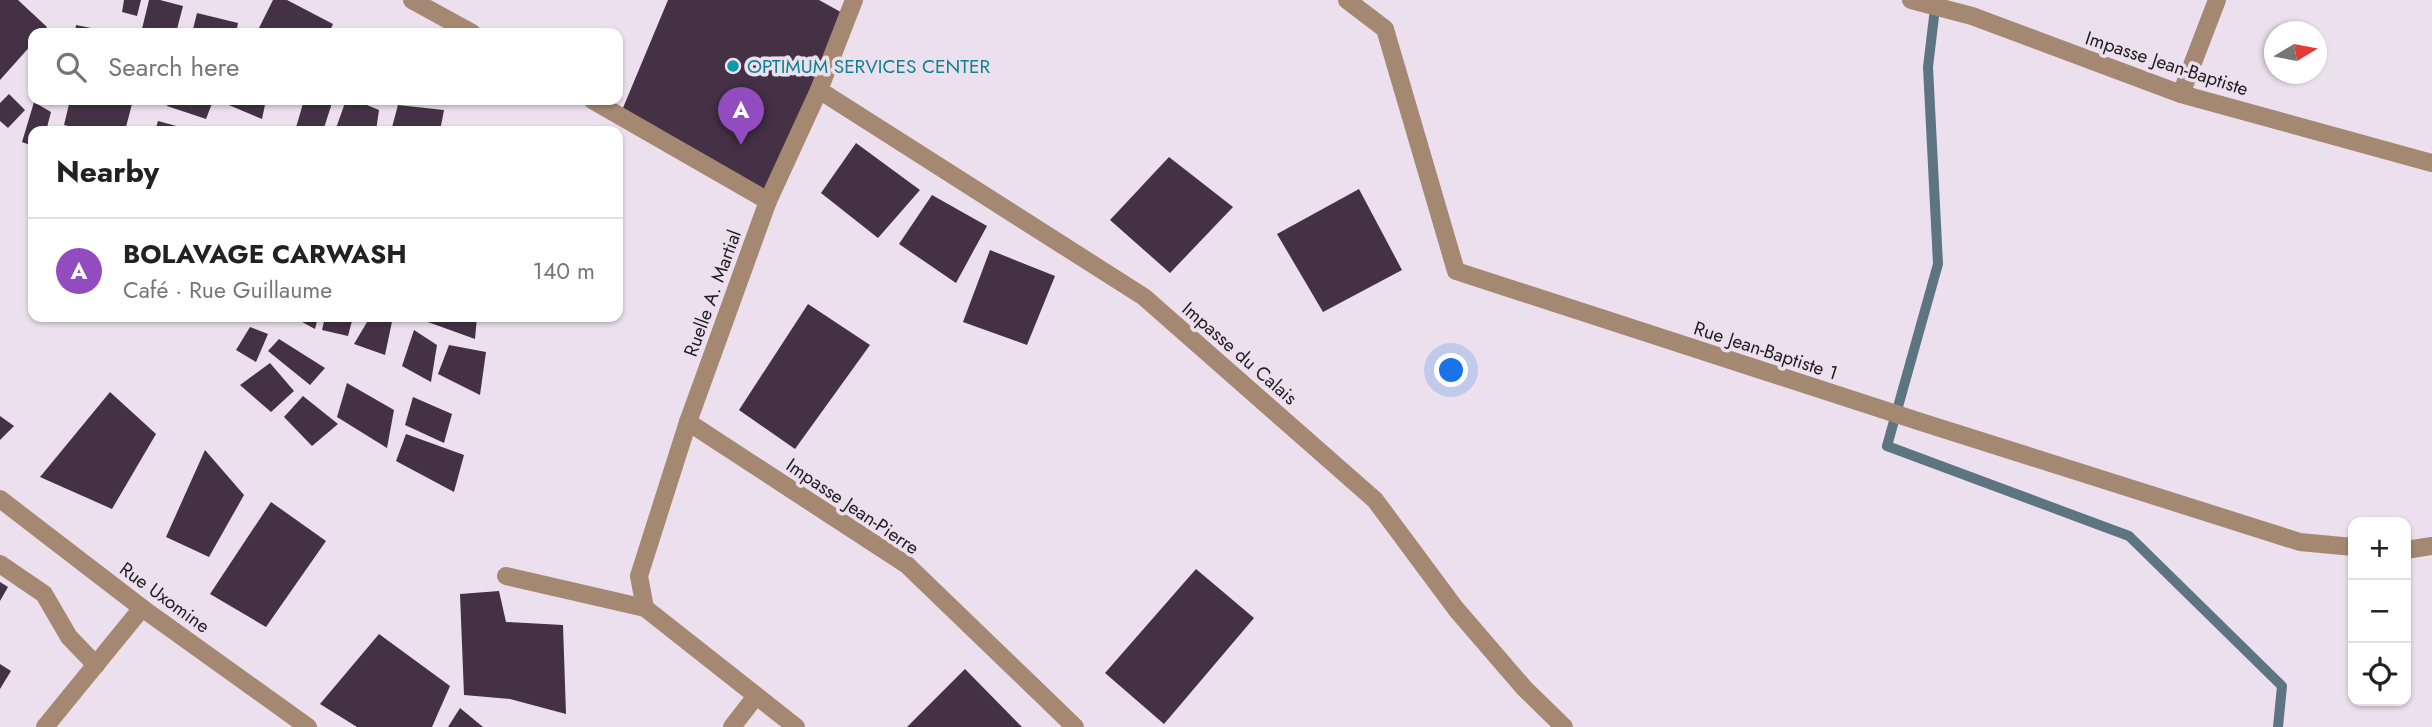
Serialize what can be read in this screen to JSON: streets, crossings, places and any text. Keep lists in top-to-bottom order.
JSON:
{
  "streets": {
    "street": [
      "Impasse Jean-Baptiste",
      "Ruelle A. Martial",
      "Rue Jean-Baptiste 1",
      "Impasse du Calais",
      "Impasse Jean-Pierre",
      "Rue Uxomine"
    ]
  },
  "crossings": [
    ["Ruelle A. Martial", "Impasse du Calais"],
    ["Ruelle A. Martial", "Impasse Jean-Pierre"]
  ],
  "places": ["OPTIMUM SERVICES CENTER"],
  "north": "right",
  "page": {
    "search": "Search here",
    "pins": "A",
    "heading": "Nearby",
    "list": [
      {
        "mark": "A",
        "name": "BOLAVAGE CARWASH",
        "note": "Café · Rue Guillaume",
        "value": "140 m"
      }
    ],
    "map_buttons": ["+", "−"]
  }
}
